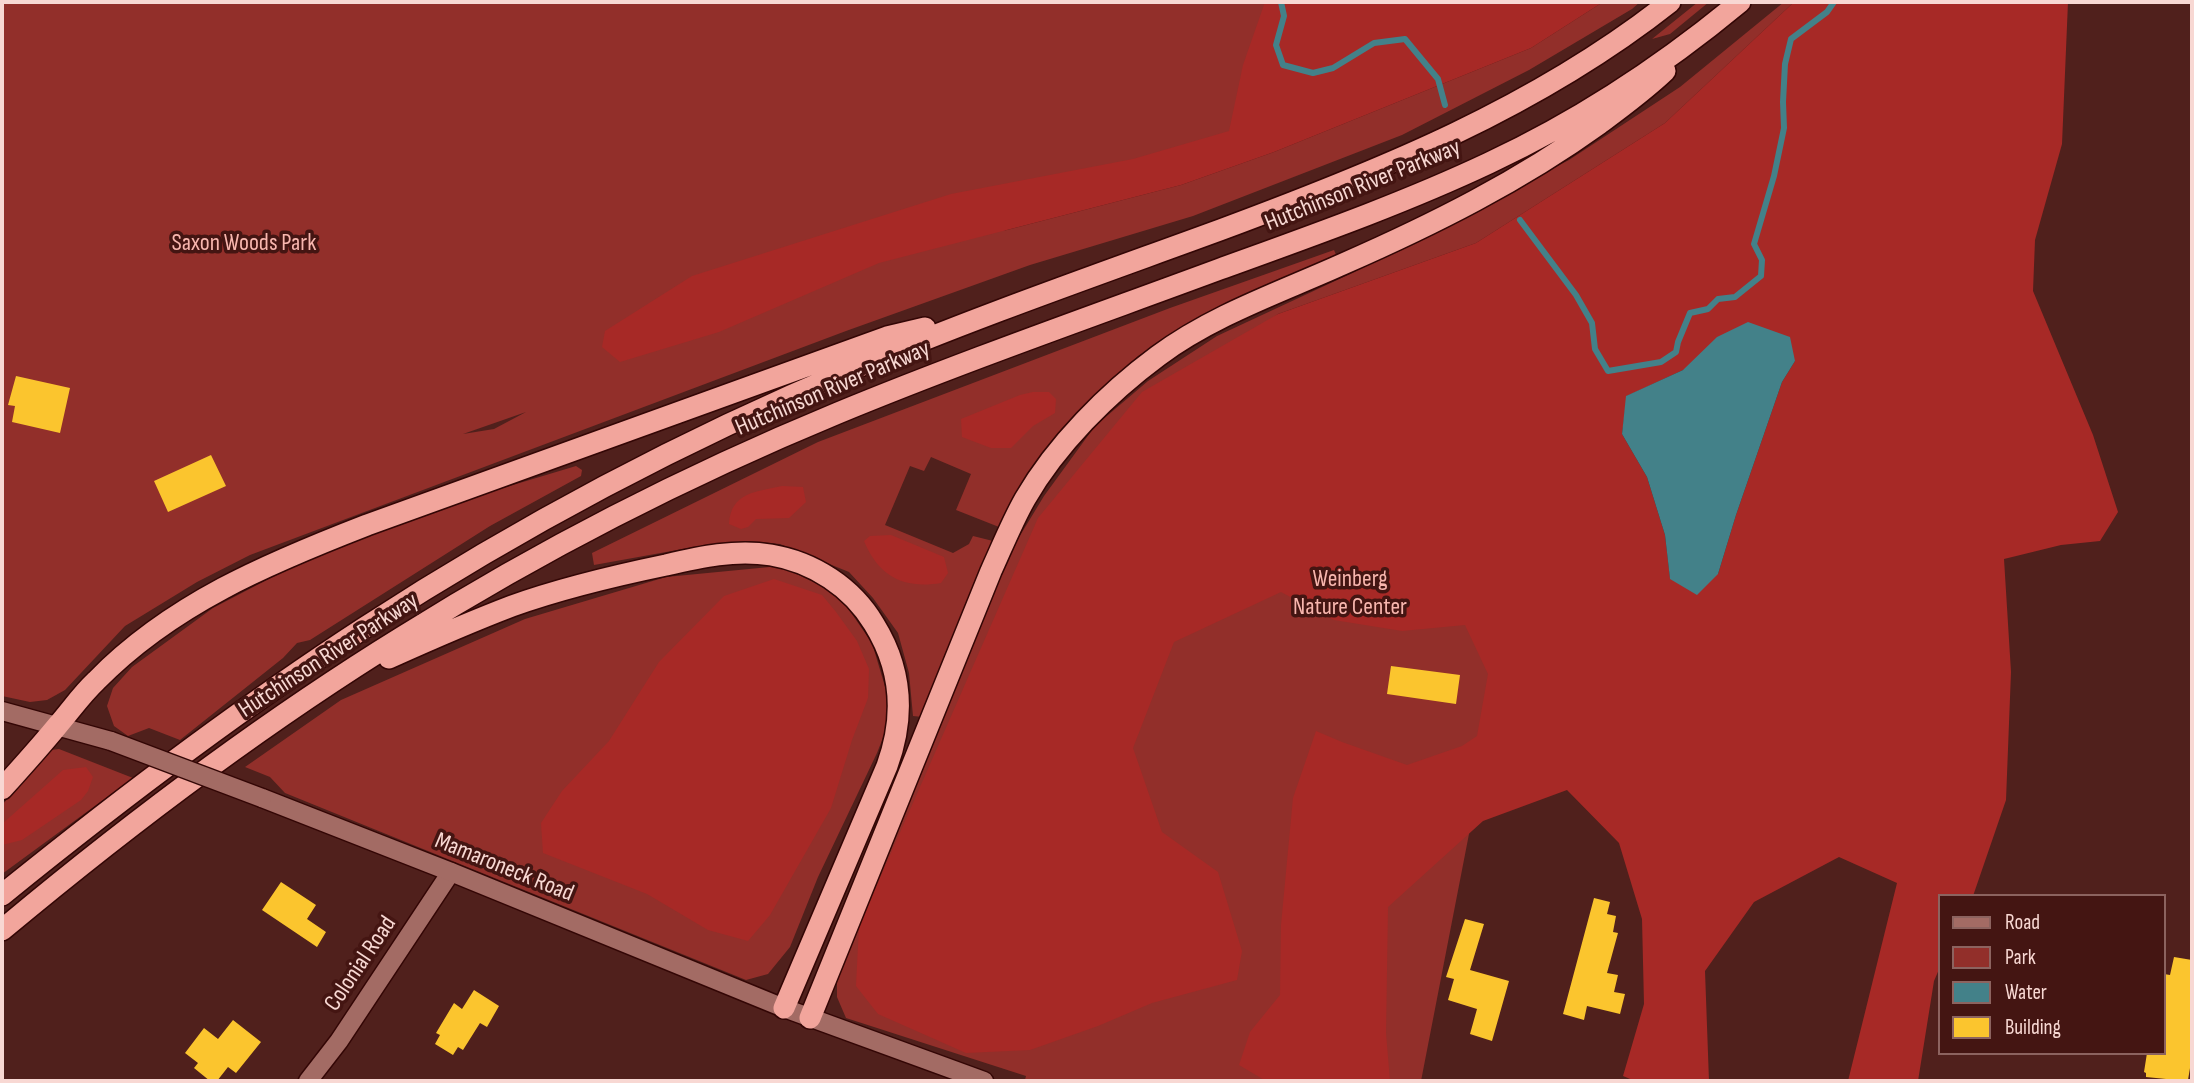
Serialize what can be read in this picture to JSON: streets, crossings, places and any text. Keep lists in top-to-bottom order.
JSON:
{
  "streets": {
    "highway": ["Hutchinson River Parkway"],
    "street": ["Mamaroneck Road", "Colonial Road"]
  },
  "crossings": [
    ["Mamaroneck Road", "Colonial Road"]
  ],
  "parks": ["Saxon Woods Park", "Weinberg Nature Center"],
  "legend": [
    "Road",
    "Park",
    "Water",
    "Building"
  ]
}
